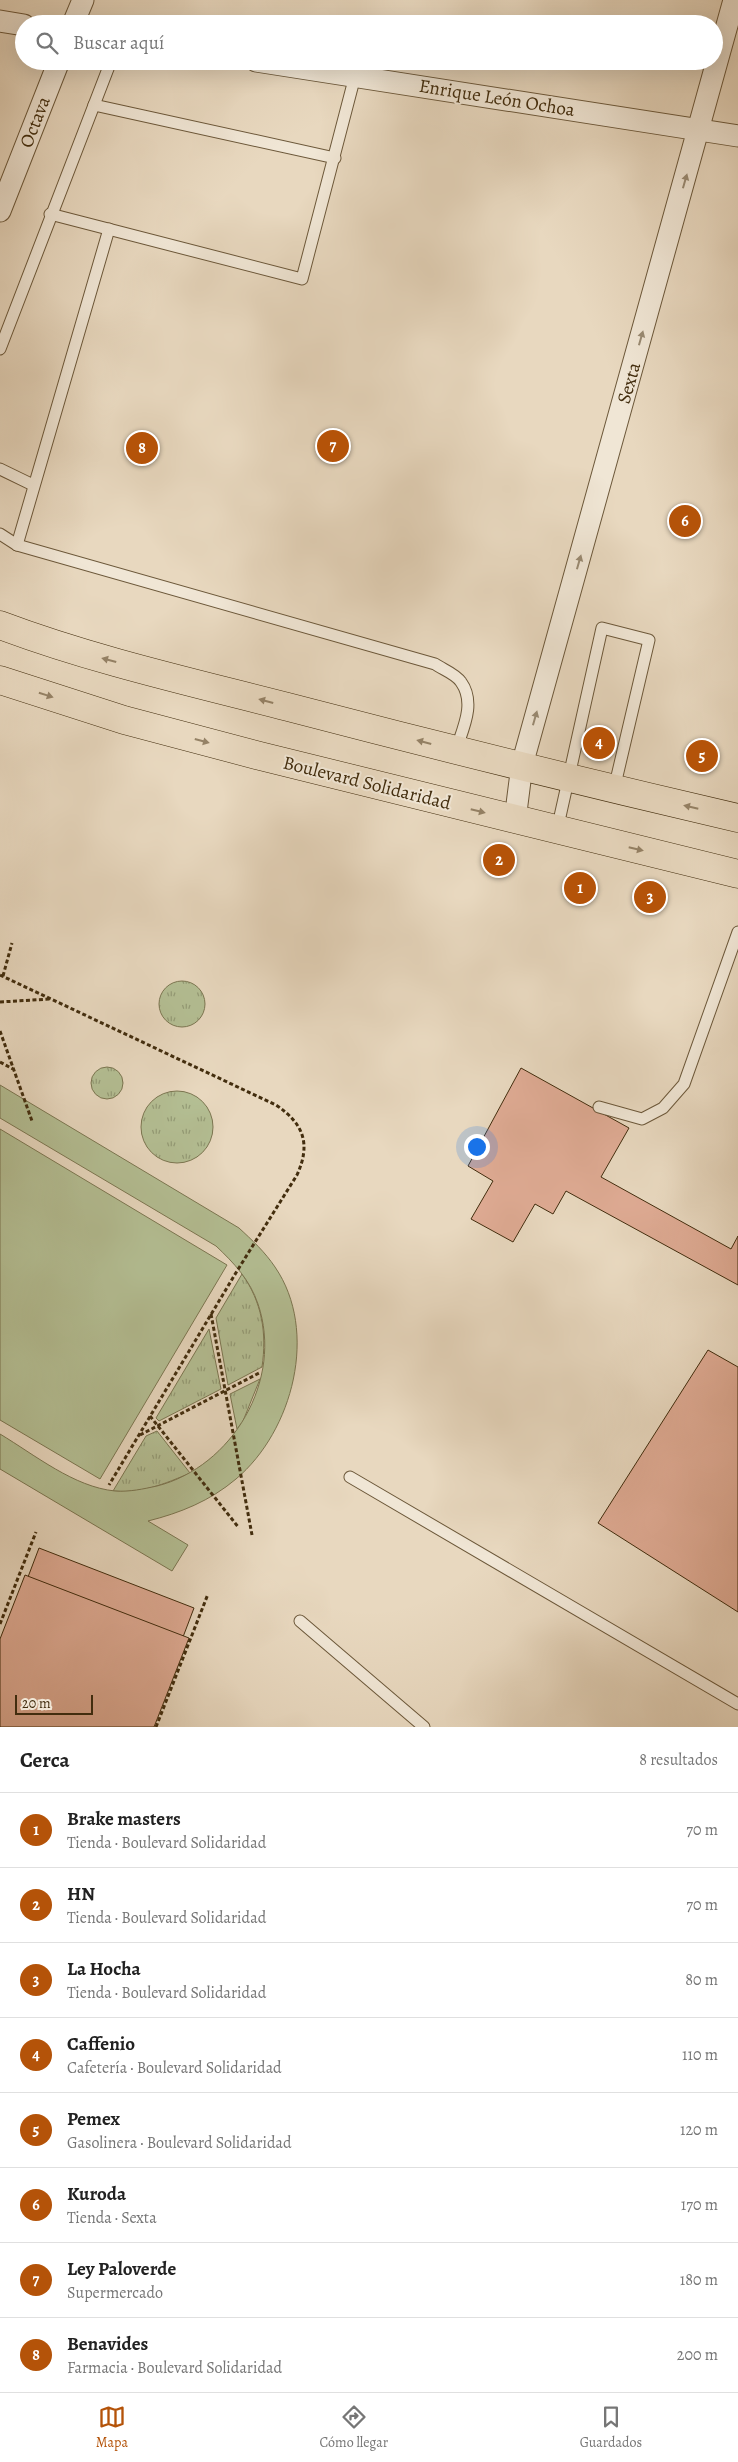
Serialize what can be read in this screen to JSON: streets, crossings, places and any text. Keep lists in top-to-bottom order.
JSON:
{
  "streets": {
    "main road": ["Boulevard Solidaridad"],
    "street": ["Enrique León Ochoa", "Octava", "Sexta"]
  },
  "crossings": [
    ["Enrique León Ochoa", "Sexta"],
    ["Sexta", "Boulevard Solidaridad"]
  ],
  "one_way": ["Sexta"],
  "scale_bar": "20 m",
  "page": {
    "search": "Buscar aquí",
    "pins": [
      "7",
      "8",
      "6",
      "4",
      "5",
      "2",
      "1",
      "3"
    ],
    "scale": "20 m",
    "heading": ["Cerca", "8 resultados"],
    "list": [
      {
        "mark": "1",
        "name": "Brake masters",
        "note": "Tienda · Boulevard Solidaridad",
        "value": "70 m"
      },
      {
        "mark": "2",
        "name": "HN",
        "note": "Tienda · Boulevard Solidaridad",
        "value": "70 m"
      },
      {
        "mark": "3",
        "name": "La Hocha",
        "note": "Tienda · Boulevard Solidaridad",
        "value": "80 m"
      },
      {
        "mark": "4",
        "name": "Caffenio",
        "note": "Cafetería · Boulevard Solidaridad",
        "value": "110 m"
      },
      {
        "mark": "5",
        "name": "Pemex",
        "note": "Gasolinera · Boulevard Solidaridad",
        "value": "120 m"
      },
      {
        "mark": "6",
        "name": "Kuroda",
        "note": "Tienda · Sexta",
        "value": "170 m"
      },
      {
        "mark": "7",
        "name": "Ley Paloverde",
        "note": "Supermercado",
        "value": "180 m"
      },
      {
        "mark": "8",
        "name": "Benavides",
        "note": "Farmacia · Boulevard Solidaridad",
        "value": "200 m"
      }
    ],
    "nav": ["Mapa", "Cómo llegar", "Guardados"]
  }
}
